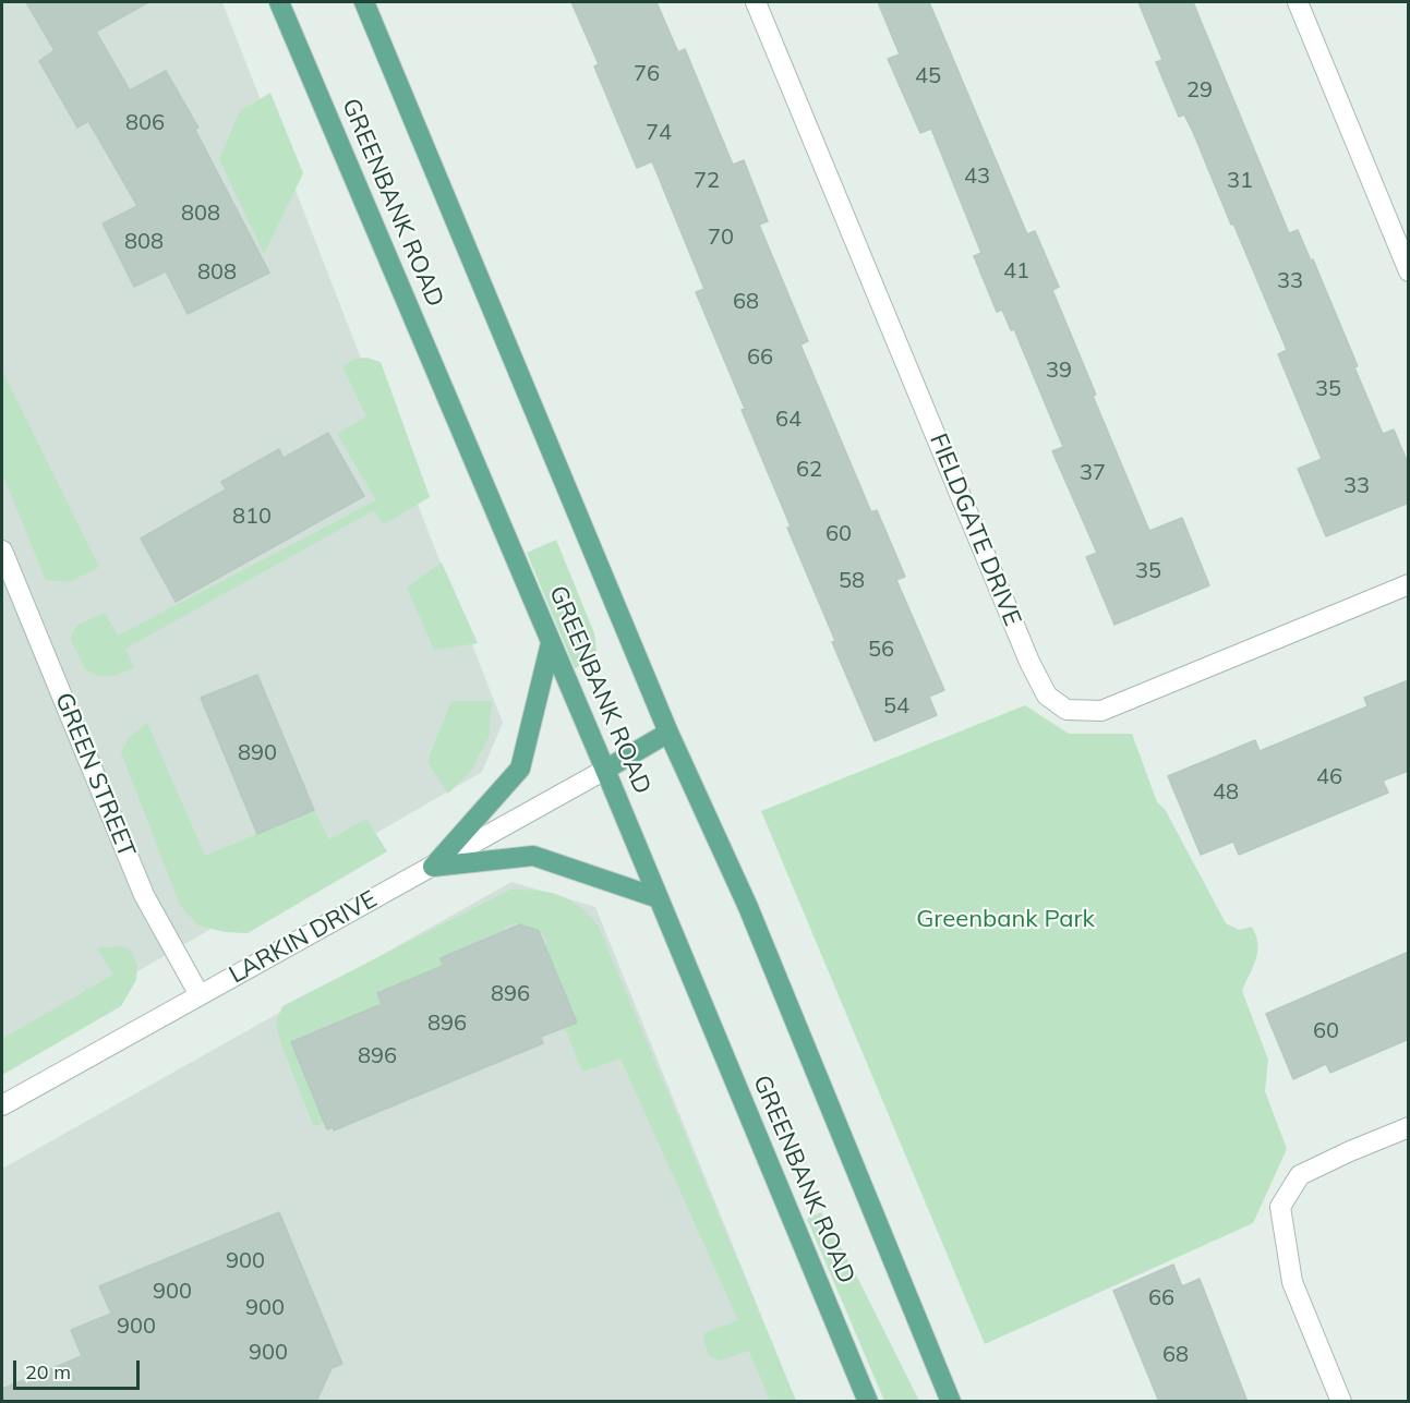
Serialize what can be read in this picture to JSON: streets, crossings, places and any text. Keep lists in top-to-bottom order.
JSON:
{
  "streets": {
    "main road": ["GREENBANK ROAD"],
    "street": ["FIELDGATE DRIVE", "GREEN STREET", "LARKIN DRIVE"]
  },
  "crossings": [
    ["GREENBANK ROAD", "LARKIN DRIVE"],
    ["GREEN STREET", "LARKIN DRIVE"]
  ],
  "parks": ["Greenbank Park"],
  "house_numbers": [
    "76",
    "45",
    "29",
    "806",
    "74",
    "43",
    "72",
    "31",
    "808",
    "70",
    "808",
    "41",
    "808",
    "33",
    "68",
    "66",
    "39",
    "35",
    "64",
    "62",
    "37",
    "33",
    "810",
    "60",
    "35",
    "58",
    "56",
    "54",
    "890",
    "46",
    "48",
    "896",
    "896",
    "60",
    "896",
    "900",
    "900",
    "66",
    "900",
    "900",
    "900",
    "68"
  ],
  "scale_bar": "20 m"
}
